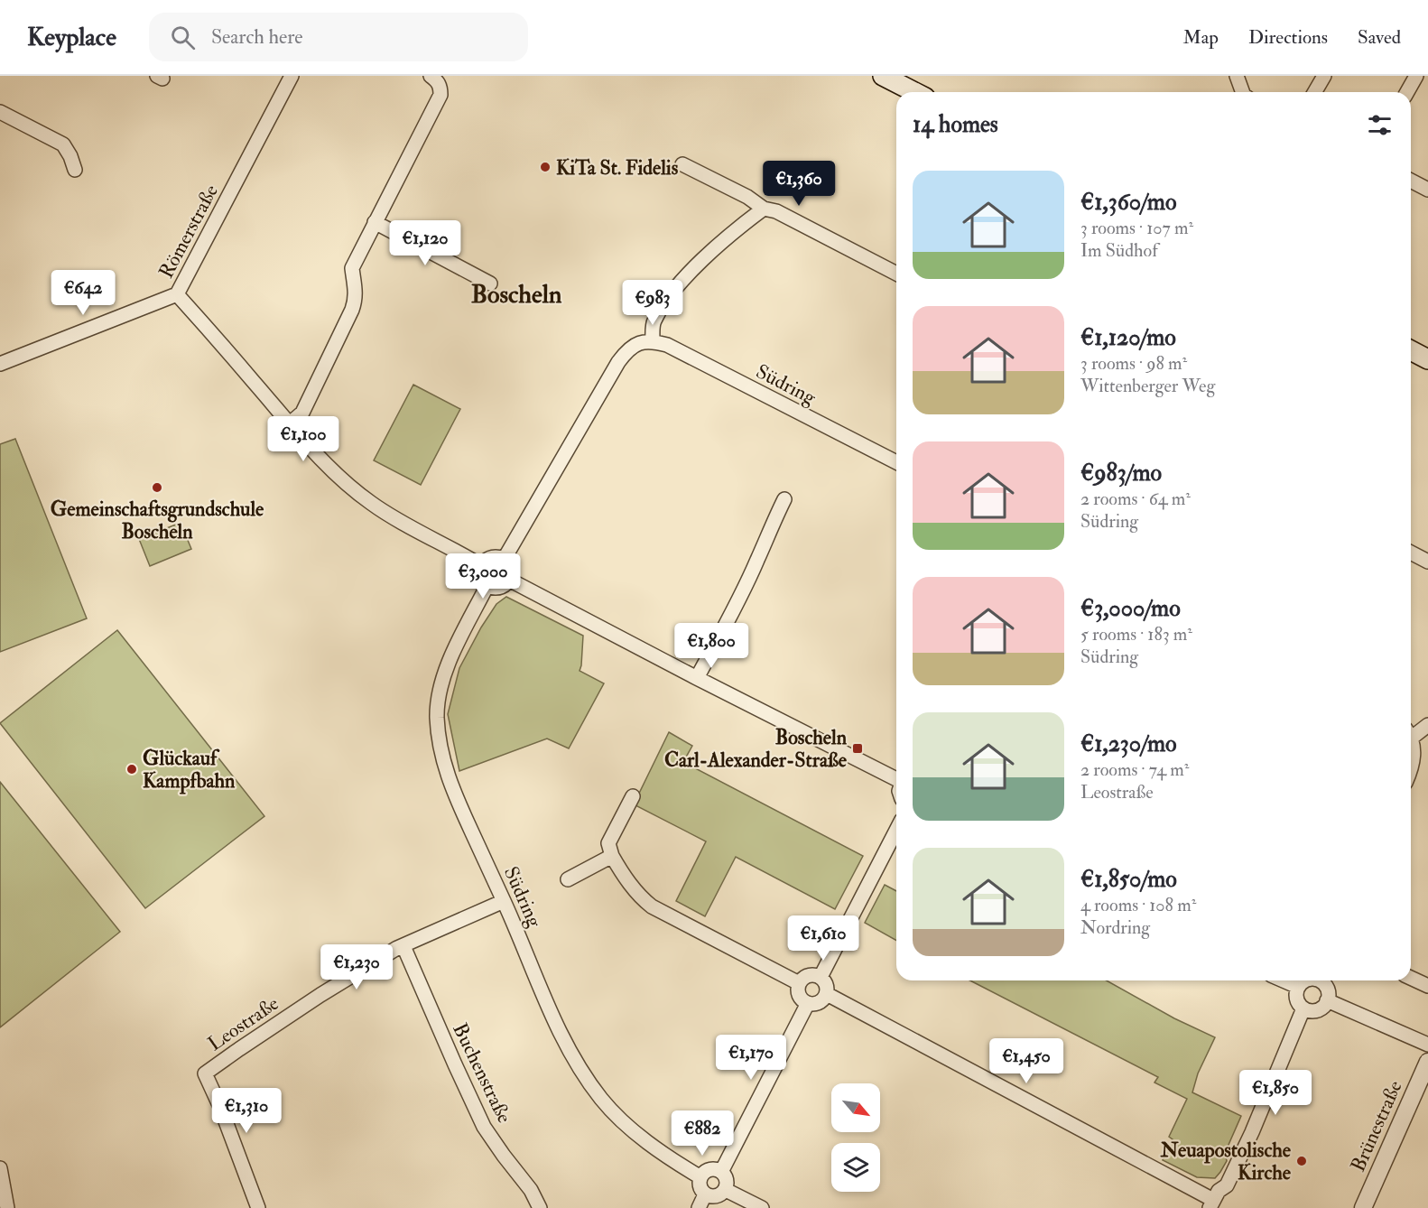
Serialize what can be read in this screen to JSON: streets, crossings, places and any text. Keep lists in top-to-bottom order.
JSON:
{
  "streets": {
    "street": [
      "Römerstraße",
      "Südring",
      "Leostraße",
      "Buchenstraße",
      "Brünestraße"
    ]
  },
  "crossings": [
    ["Südring", "Leostraße"],
    ["Leostraße", "Buchenstraße"]
  ],
  "districts": ["Boscheln"],
  "places": {
    "other": [
      "KiTa St. Fidelis",
      "Gemeinschaftsgrundschule Boscheln",
      "Glückauf Kampfbahn",
      "Neuapostolische Kirche"
    ],
    "transit": ["Boscheln Carl-Alexander-Straße"]
  },
  "north": "bottom right",
  "page": {
    "header": "Keyplace",
    "search": "Search here",
    "nav": ["Map", "Directions", "Saved"],
    "heading": "14 homes",
    "list": [
      {
        "name": "€1,360/mo",
        "note": "3 rooms · 107 m² · Im Südhof"
      },
      {
        "name": "€1,120/mo",
        "note": "3 rooms · 98 m² · Wittenberger Weg"
      },
      {
        "name": "€983/mo",
        "note": "2 rooms · 64 m² · Südring"
      },
      {
        "name": "€3,000/mo",
        "note": "5 rooms · 183 m² · Südring"
      },
      {
        "name": "€1,230/mo",
        "note": "2 rooms · 74 m² · Leostraße"
      },
      {
        "name": "€1,850/mo",
        "note": "4 rooms · 108 m² · Nordring"
      }
    ],
    "price": [
      "€1,360",
      "€1,120",
      "€642",
      "€983",
      "€1,100",
      "€3,000",
      "€1,800",
      "€1,610",
      "€1,230",
      "€1,170",
      "€1,450",
      "€1,850",
      "€1,310",
      "€882"
    ]
  }
}
